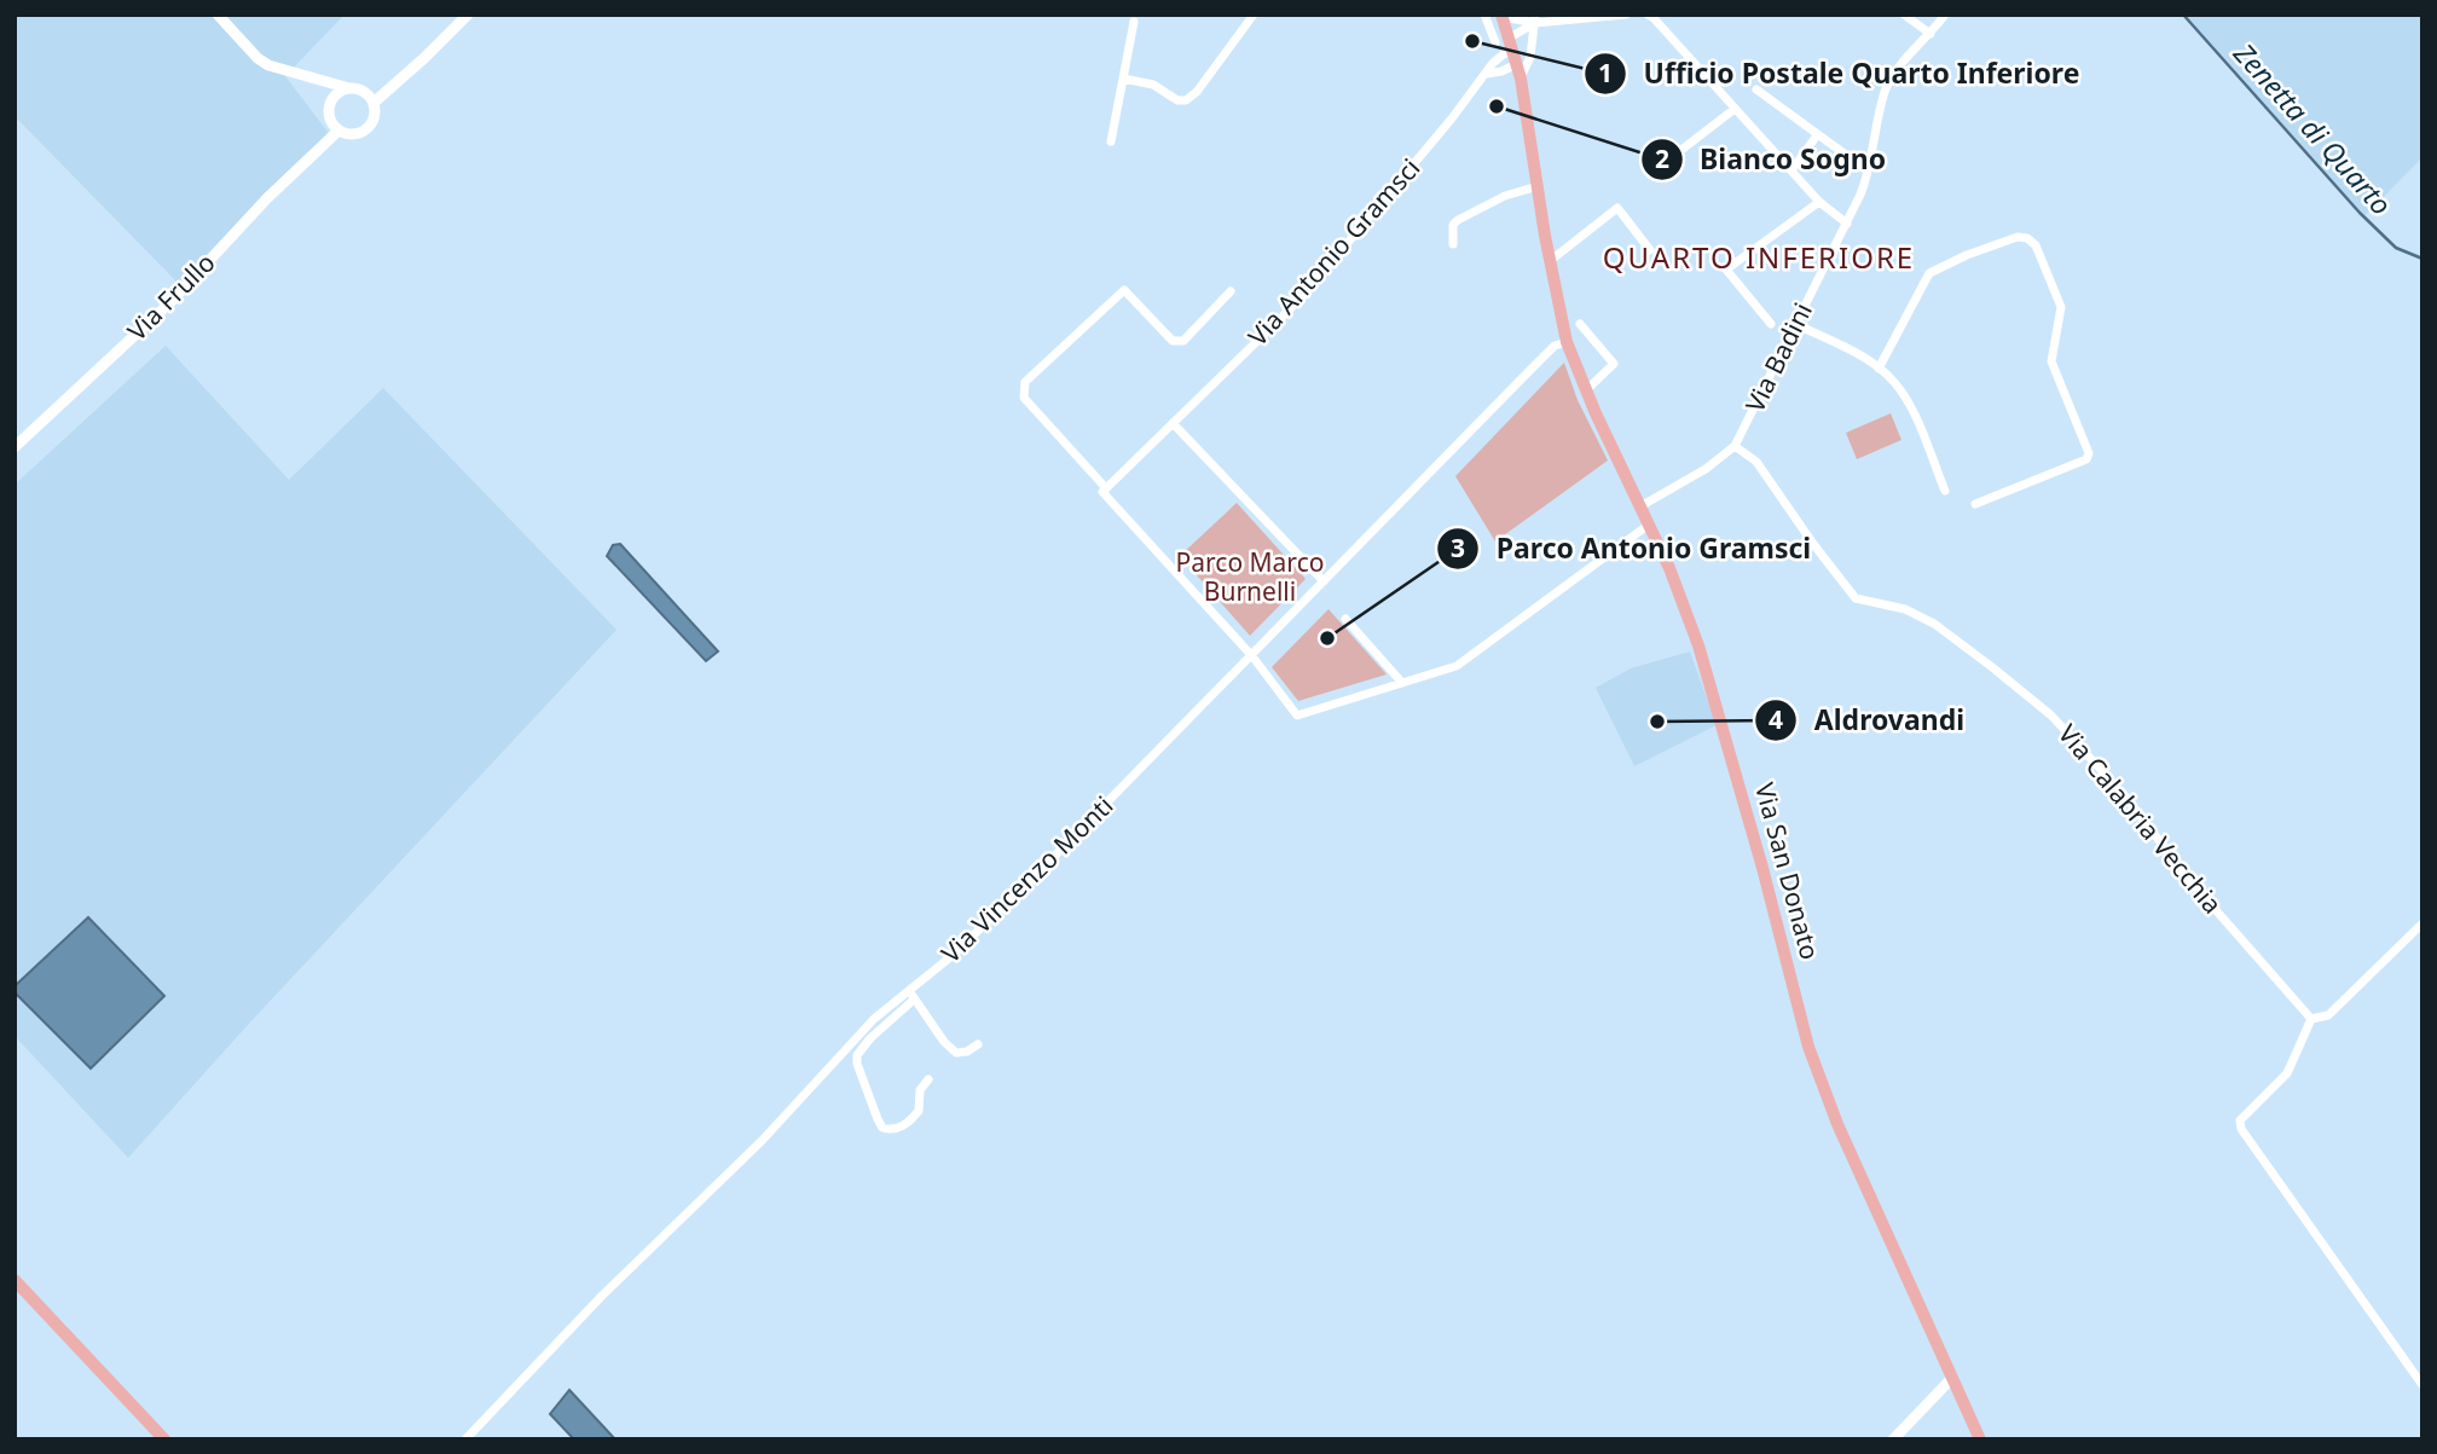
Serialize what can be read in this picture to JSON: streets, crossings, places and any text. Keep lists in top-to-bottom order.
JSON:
{
  "streets": {
    "main road": ["Via San Donato"],
    "street": [
      "Via Antonio Gramsci",
      "Via Frullo",
      "Via Badini",
      "Via Calabria Vecchia",
      "Via Vincenzo Monti"
    ]
  },
  "crossings": [
    ["Via Antonio Gramsci", "Via San Donato"],
    ["Via Antonio Gramsci", "Via Vincenzo Monti"],
    ["Via Badini", "Via Calabria Vecchia"],
    ["Via Badini", "Via San Donato"],
    ["Via San Donato", "Via Vincenzo Monti"]
  ],
  "districts": ["QUARTO INFERIORE"],
  "water": ["Zenetta di Quarto"],
  "parks": ["Parco Marco Burnelli"],
  "places": [
    "Ufficio Postale Quarto Inferiore",
    "Bianco Sogno",
    "Parco Antonio Gramsci",
    "Aldrovandi"
  ]
}
